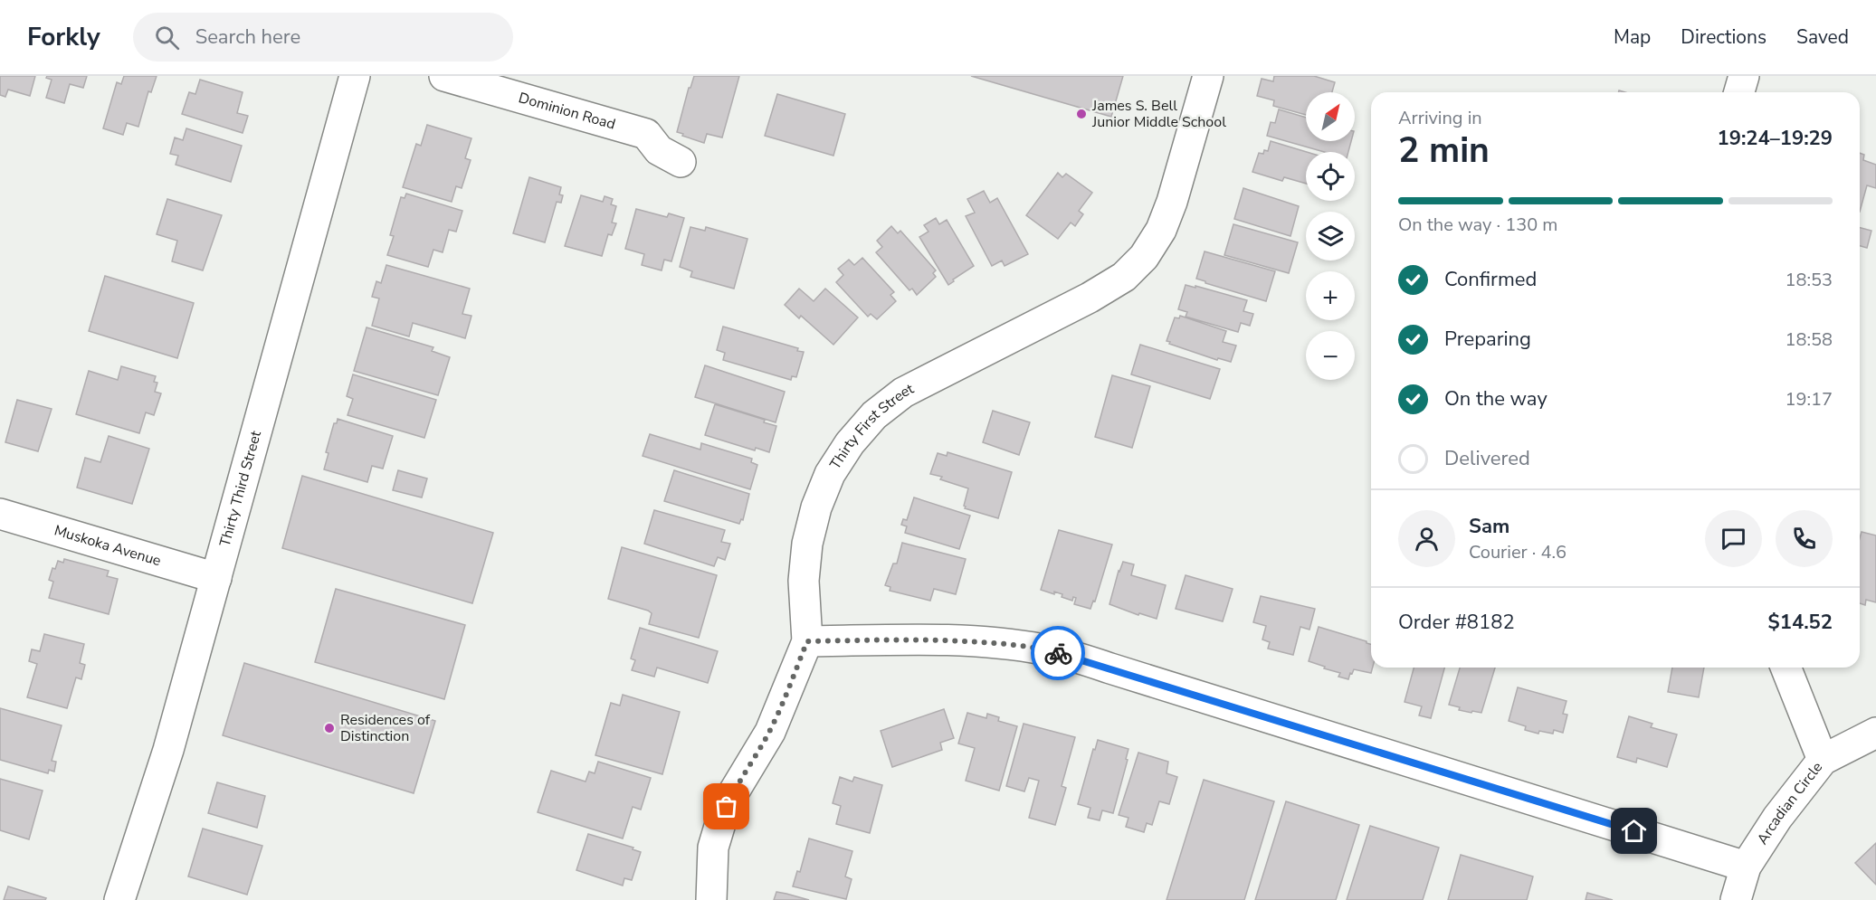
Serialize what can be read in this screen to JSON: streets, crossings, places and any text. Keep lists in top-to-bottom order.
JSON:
{
  "streets": {
    "street": [
      "Dominion Road",
      "Thirty First Street",
      "Thirty Third Street",
      "Muskoka Avenue",
      "Arcadian Circle"
    ]
  },
  "crossings": [
    ["Thirty Third Street", "Muskoka Avenue"]
  ],
  "places": ["James S. Bell Junior Middle School", "Residences of Distinction"],
  "north": "top right",
  "page": {
    "header": "Forkly",
    "search": "Search here",
    "nav": ["Map", "Directions", "Saved"],
    "map_buttons": ["+", "−"],
    "heading": ["2 min", "Arriving in", "19:24–19:29"],
    "panel": [
      "Sam",
      "Courier · 4.6",
      "Order #8182",
      "$14.52"
    ],
    "bar": "On the way · 130 m",
    "list": [
      ["Confirmed", "18:53"],
      ["Preparing", "18:58"],
      ["On the way", "19:17"],
      "Delivered"
    ]
  }
}
